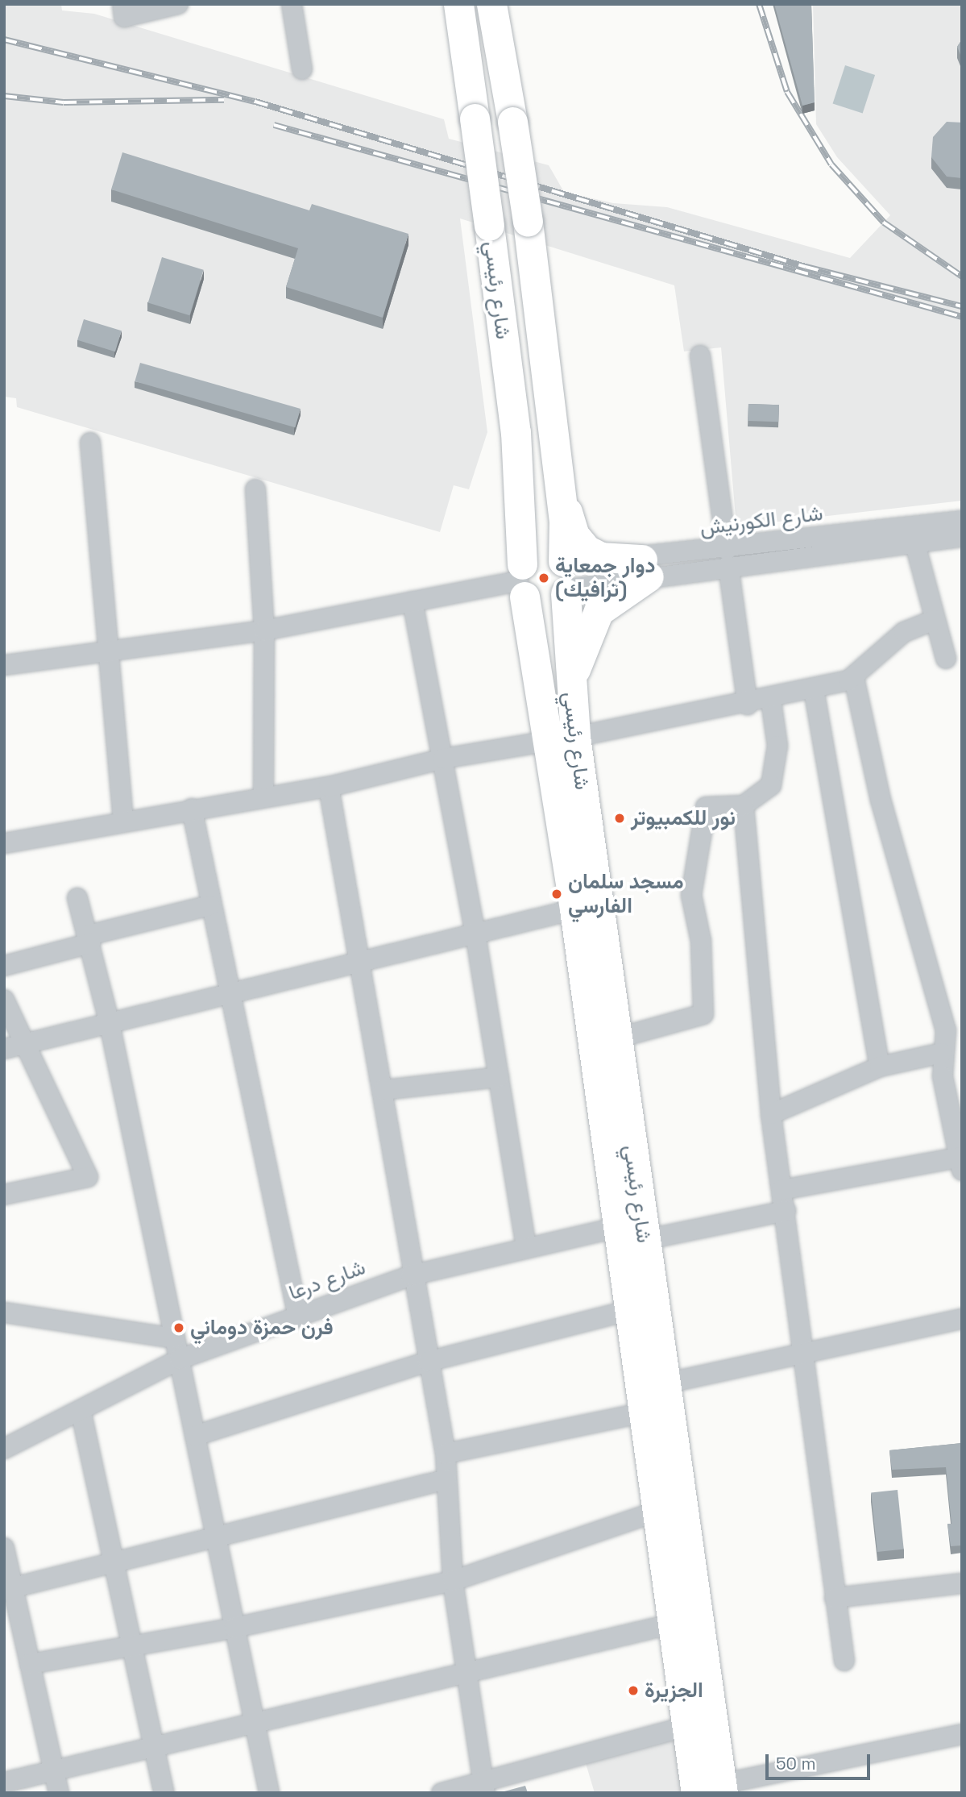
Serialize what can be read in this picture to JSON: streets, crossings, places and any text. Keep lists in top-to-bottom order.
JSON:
{
  "streets": {
    "highway": ["شارع رئيسي"],
    "street": ["شارع الكورنيش", "شارع درعا"]
  },
  "crossings": [
    ["شارع رئيسي", "شارع الكورنيش"],
    ["شارع رئيسي", "شارع درعا"]
  ],
  "places": [
    "دوار جمعاية (ترافيك)",
    "نور للكمبيوتر",
    "مسجد سلمان الفارسي",
    "فرن حمزة دوماني",
    "الجزيرة"
  ],
  "scale_bar": "50 m"
}
